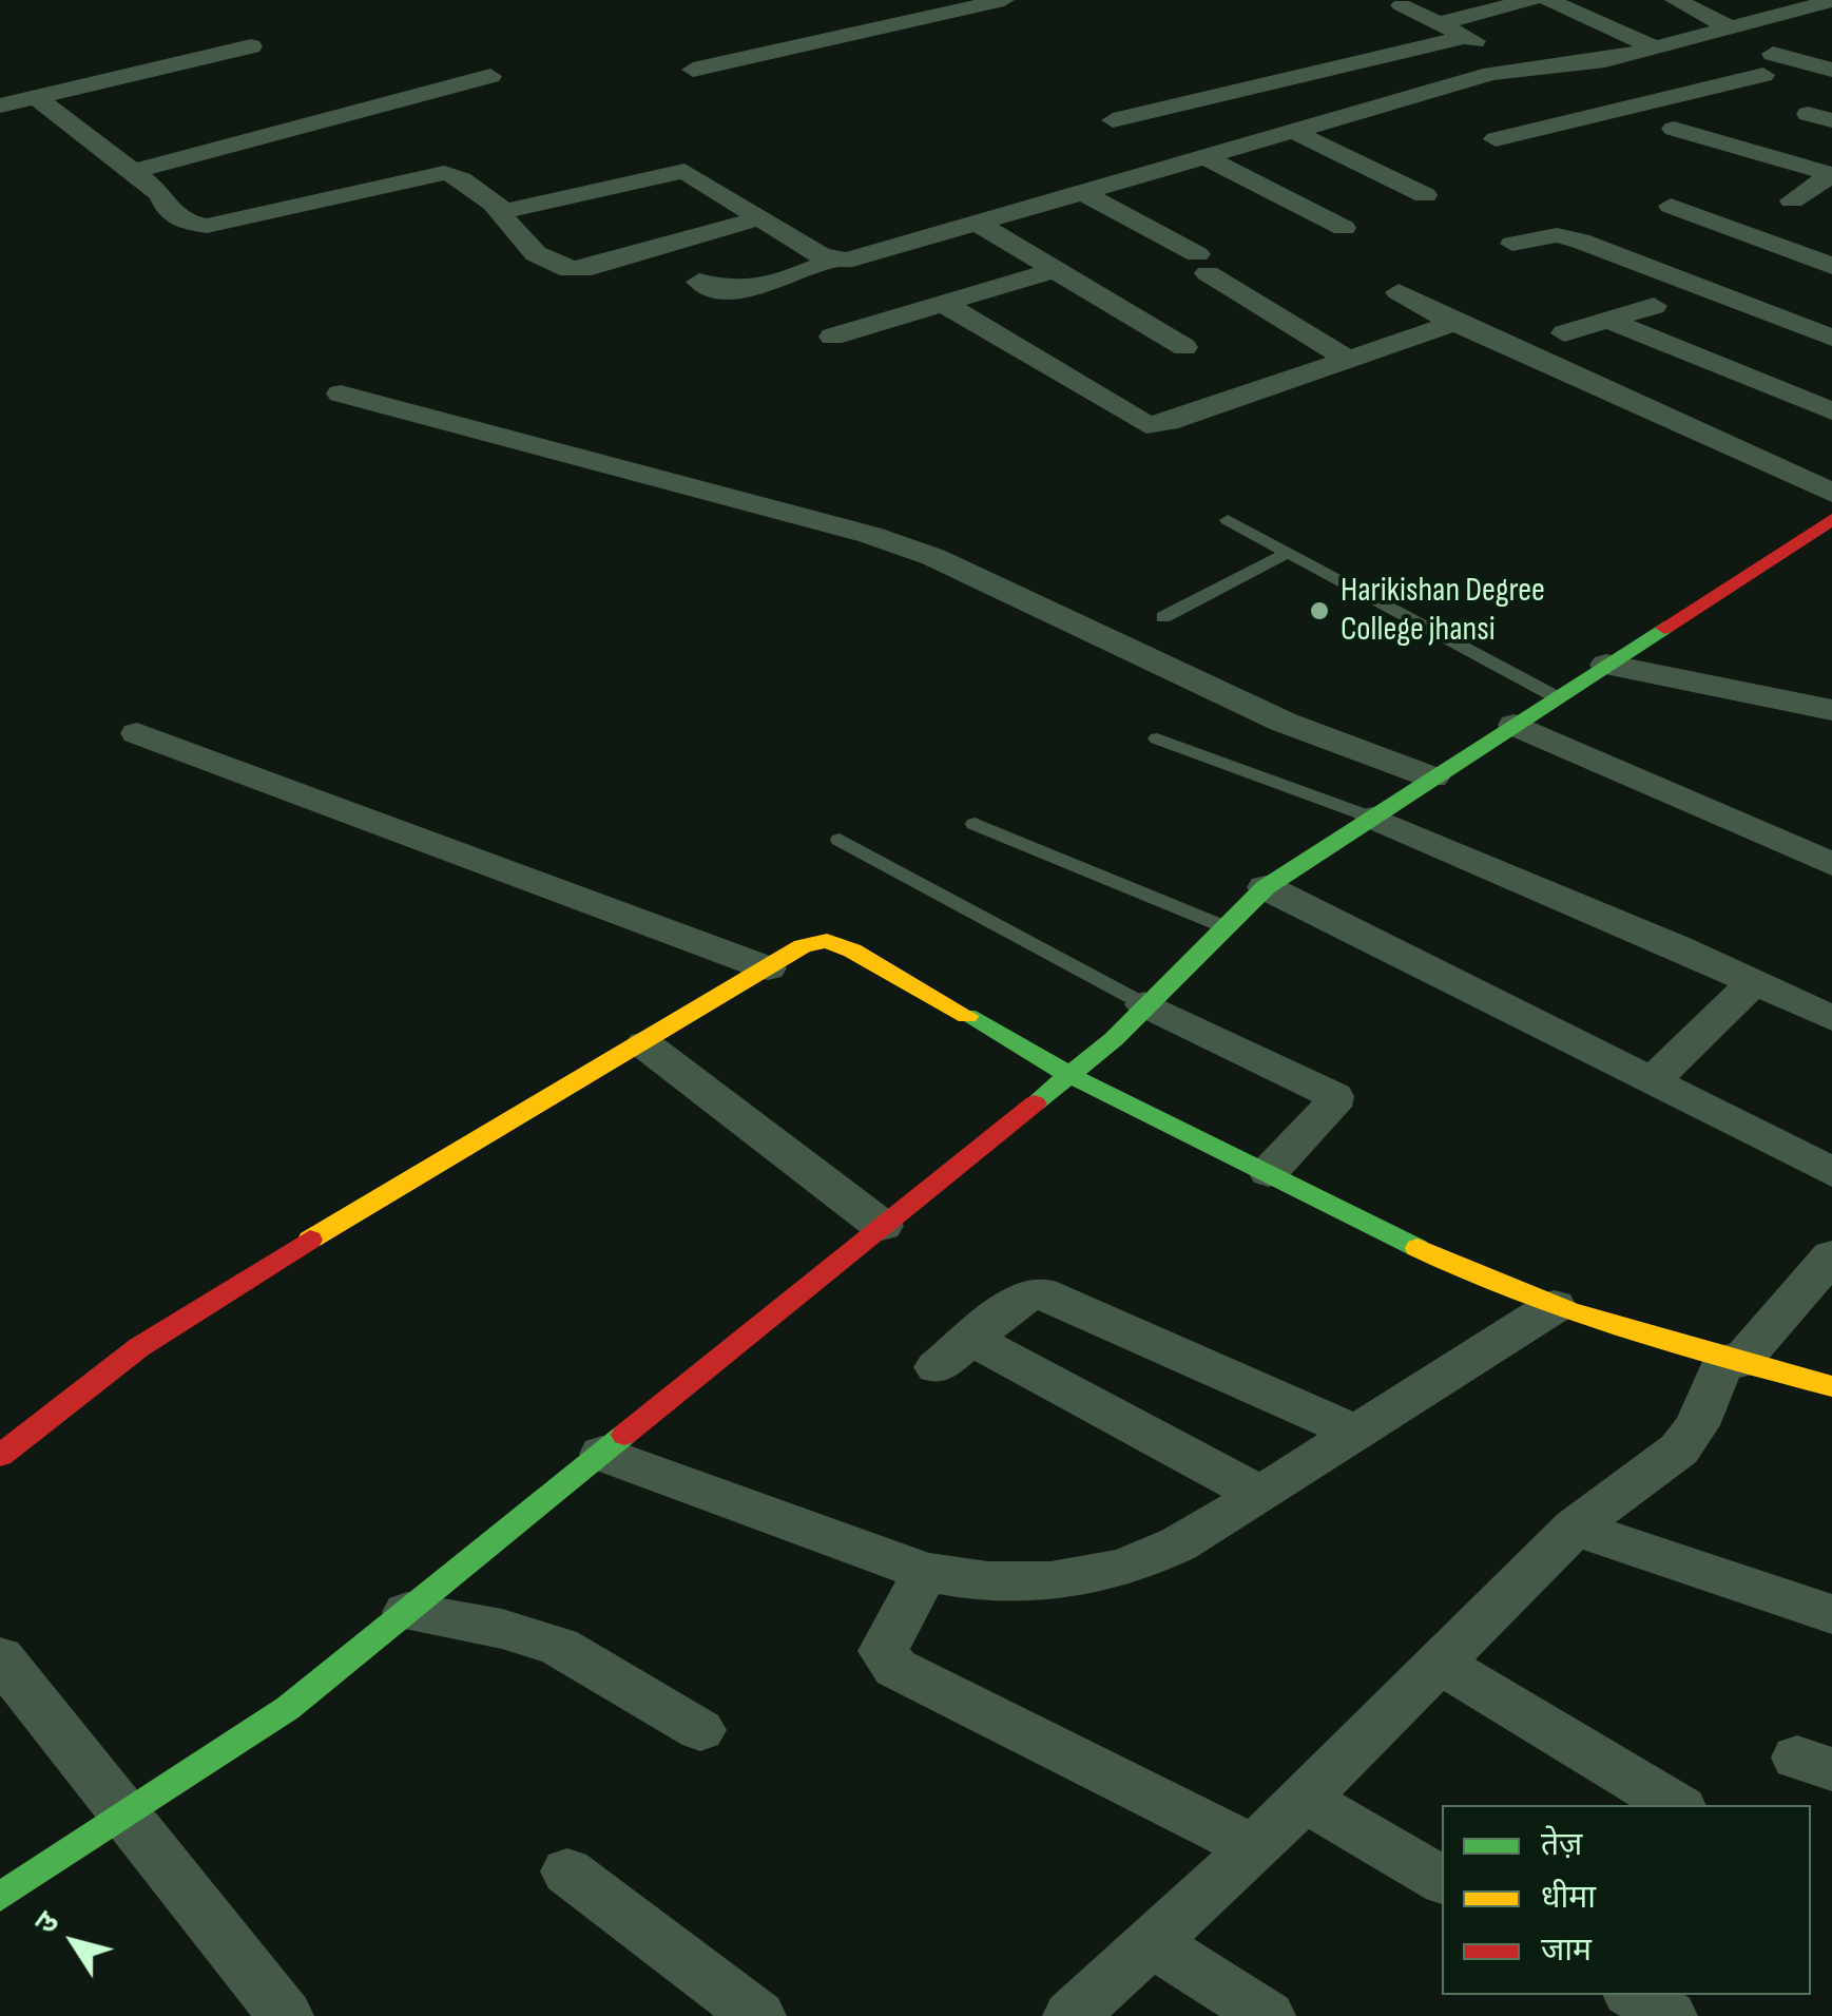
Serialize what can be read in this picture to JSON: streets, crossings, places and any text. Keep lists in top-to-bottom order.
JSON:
{
  "places": ["Harikishan Degree College jhansi"],
  "legend": ["तेज़", "धीमा", "जाम"],
  "north": "top left"
}
